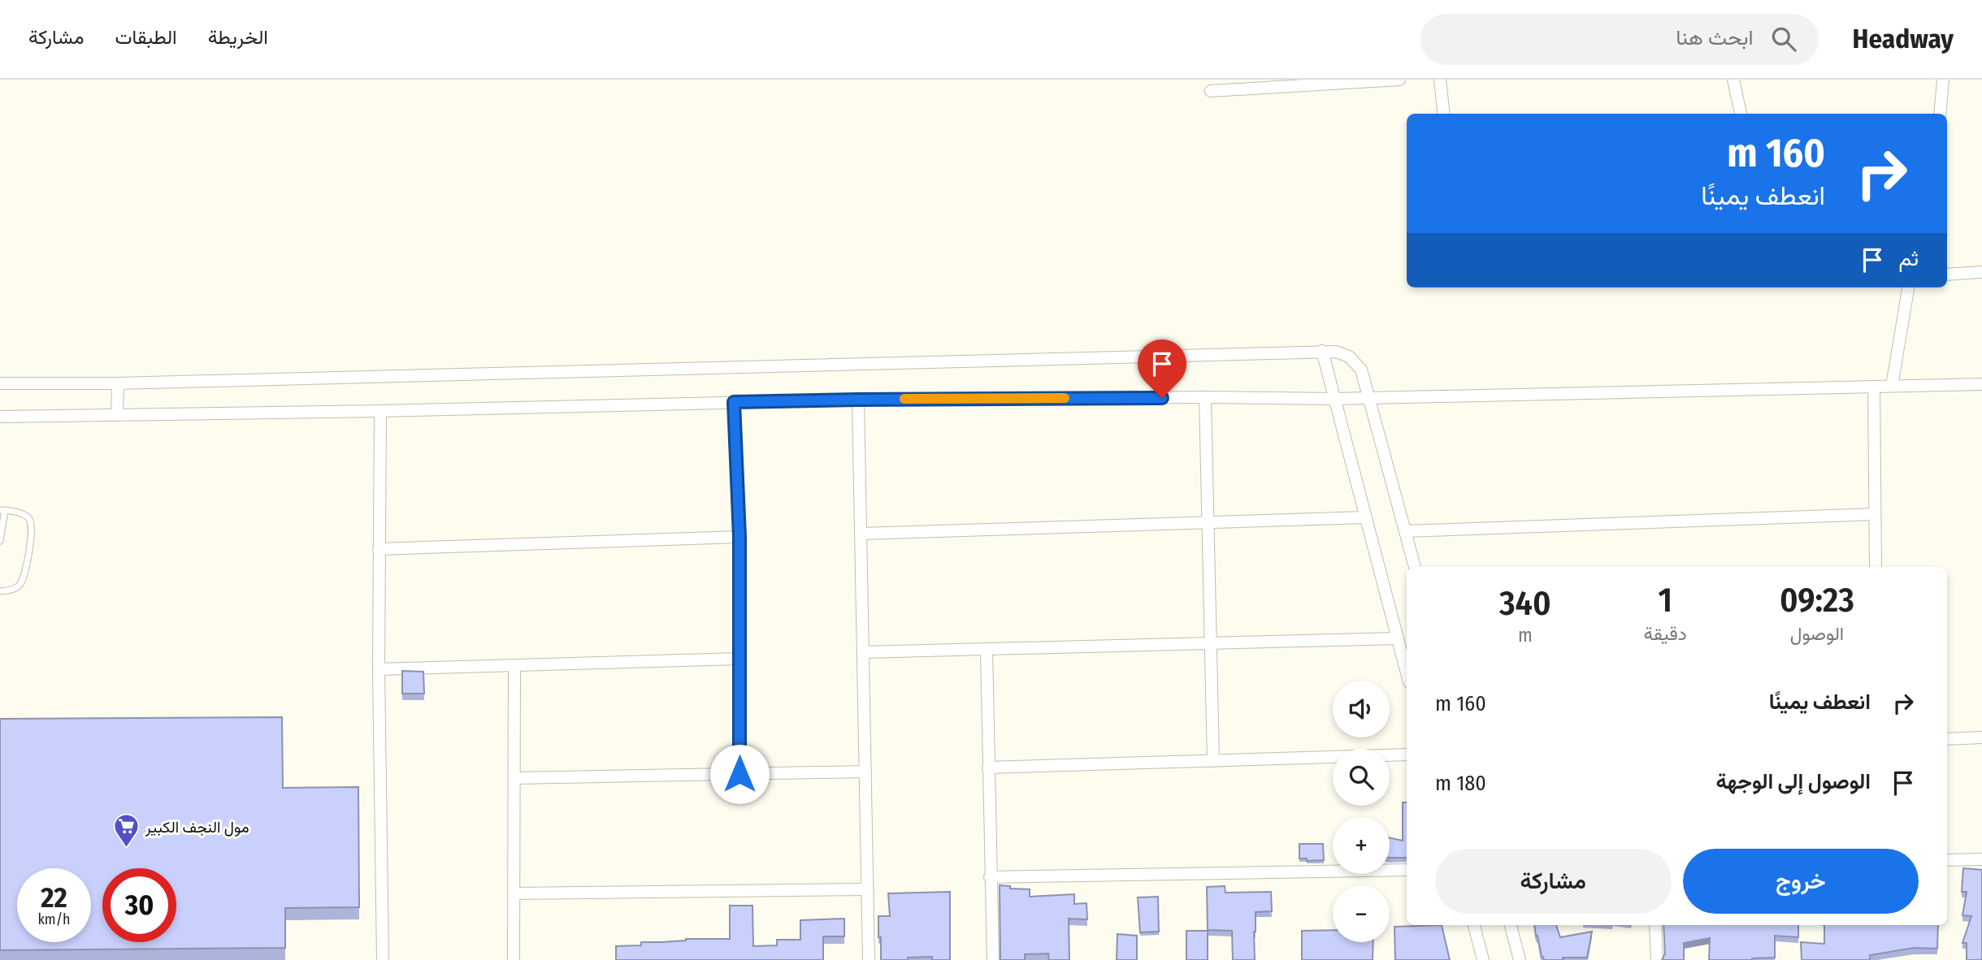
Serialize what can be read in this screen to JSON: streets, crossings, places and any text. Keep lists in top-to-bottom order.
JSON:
{
  "places": {
    "supermarket": ["مول النجف الكبير"]
  },
  "page": {
    "header": "Headway",
    "search": "ابحث هنا",
    "nav": ["الخريطة", "الطبقات", "مشاركة"],
    "turn": ["160 m", "انعطف يمينًا"],
    "then": "ثم",
    "eta": [
      "09:23",
      "الوصول",
      "1",
      "دقيقة",
      "340",
      "m"
    ],
    "list": [
      {
        "name": "انعطف يمينًا",
        "value": "160 m"
      },
      {
        "name": "الوصول إلى الوجهة",
        "value": "180 m"
      }
    ],
    "map_buttons": ["+", "−"],
    "buttons": ["خروج", "مشاركة"],
    "speed": "22 km/h",
    "limit": "30"
  }
}
